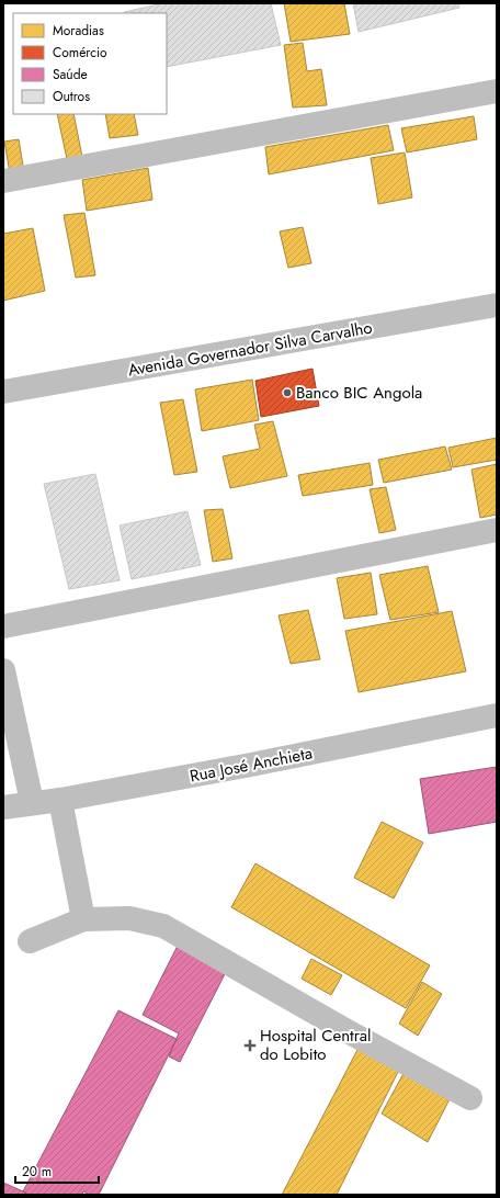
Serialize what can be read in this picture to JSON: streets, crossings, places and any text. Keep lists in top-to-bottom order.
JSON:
{
  "streets": {
    "street": ["Avenida Governador Silva Carvalho", "Rua José Anchieta"]
  },
  "places": {
    "other": ["Banco BIC Angola"],
    "health": ["Hospital Central do Lobito"]
  },
  "legend": [
    "Moradias",
    "Comércio",
    "Saúde",
    "Outros"
  ],
  "scale_bar": "20 m"
}
